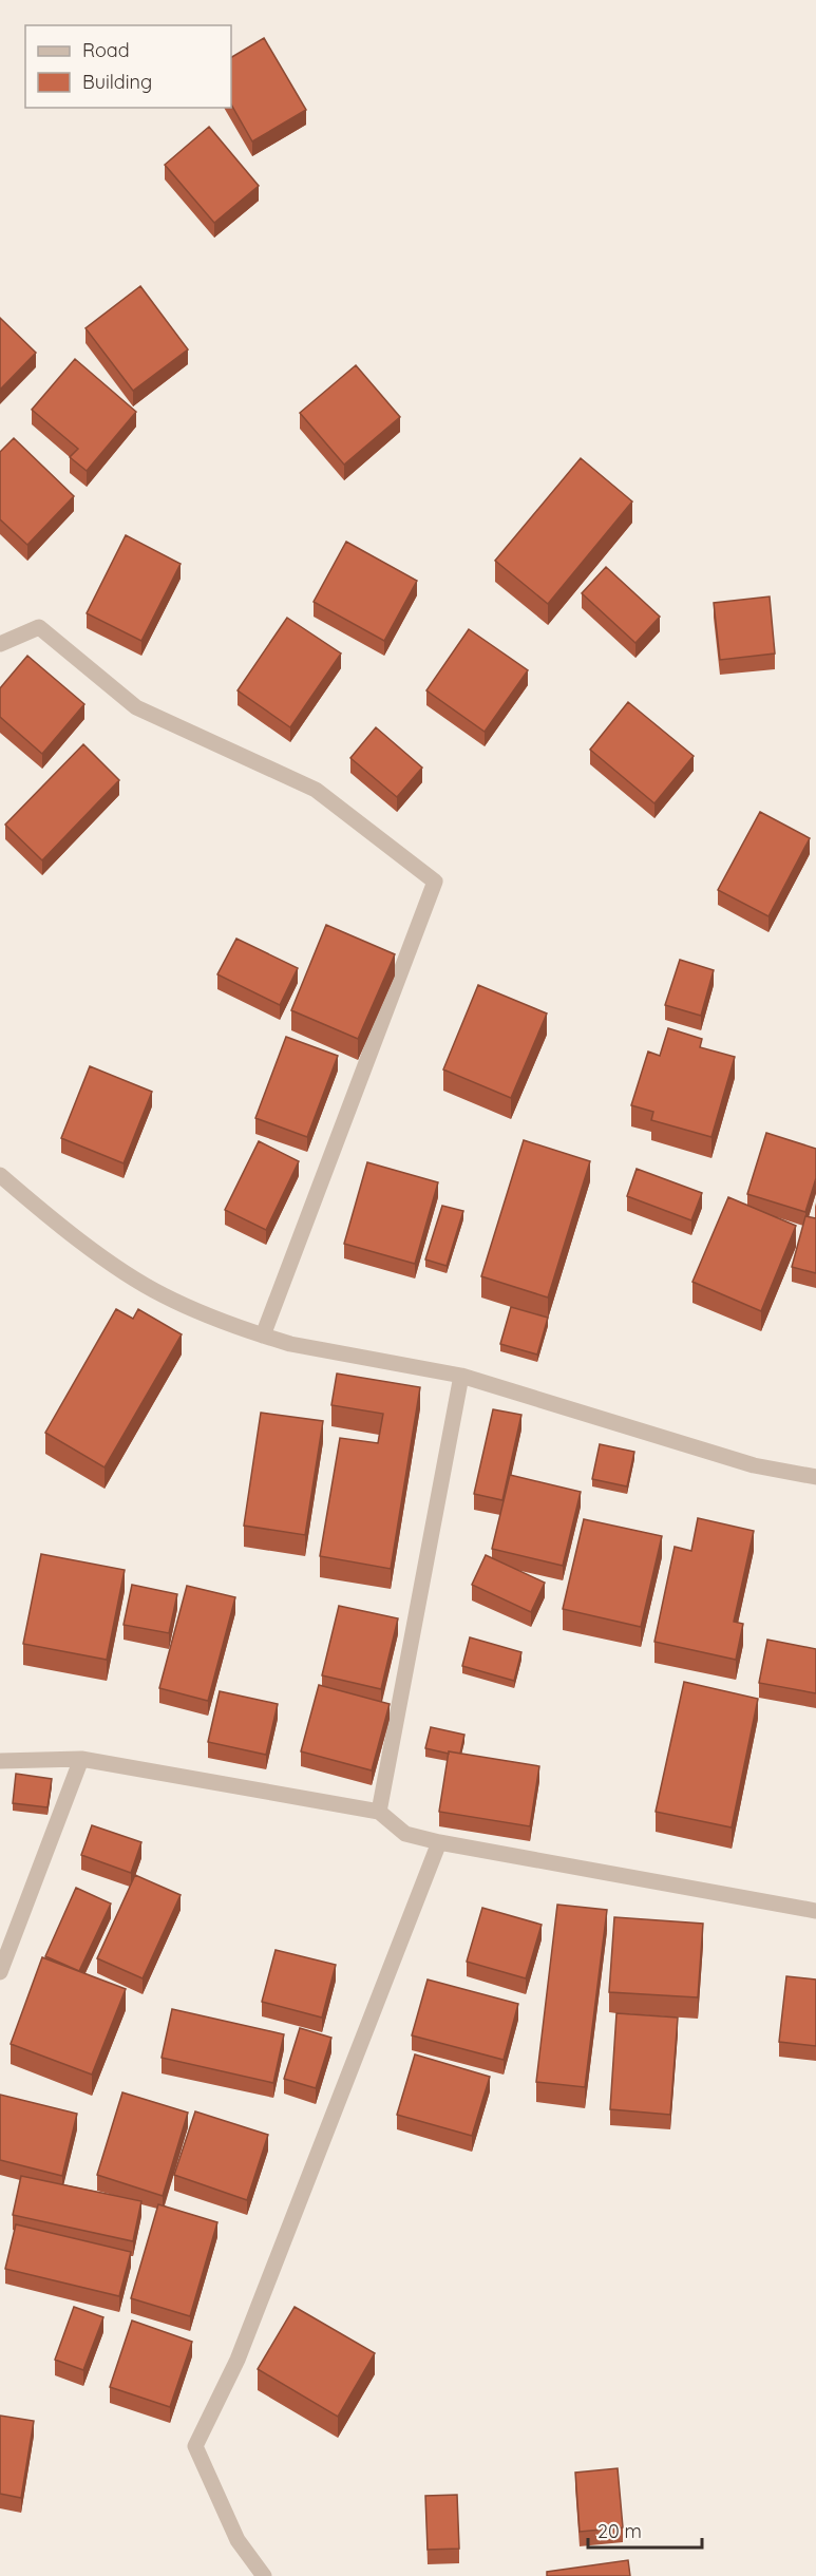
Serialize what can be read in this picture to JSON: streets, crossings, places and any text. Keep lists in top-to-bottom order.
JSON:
{
  "legend": ["Road", "Building"],
  "scale_bar": "20 m"
}
